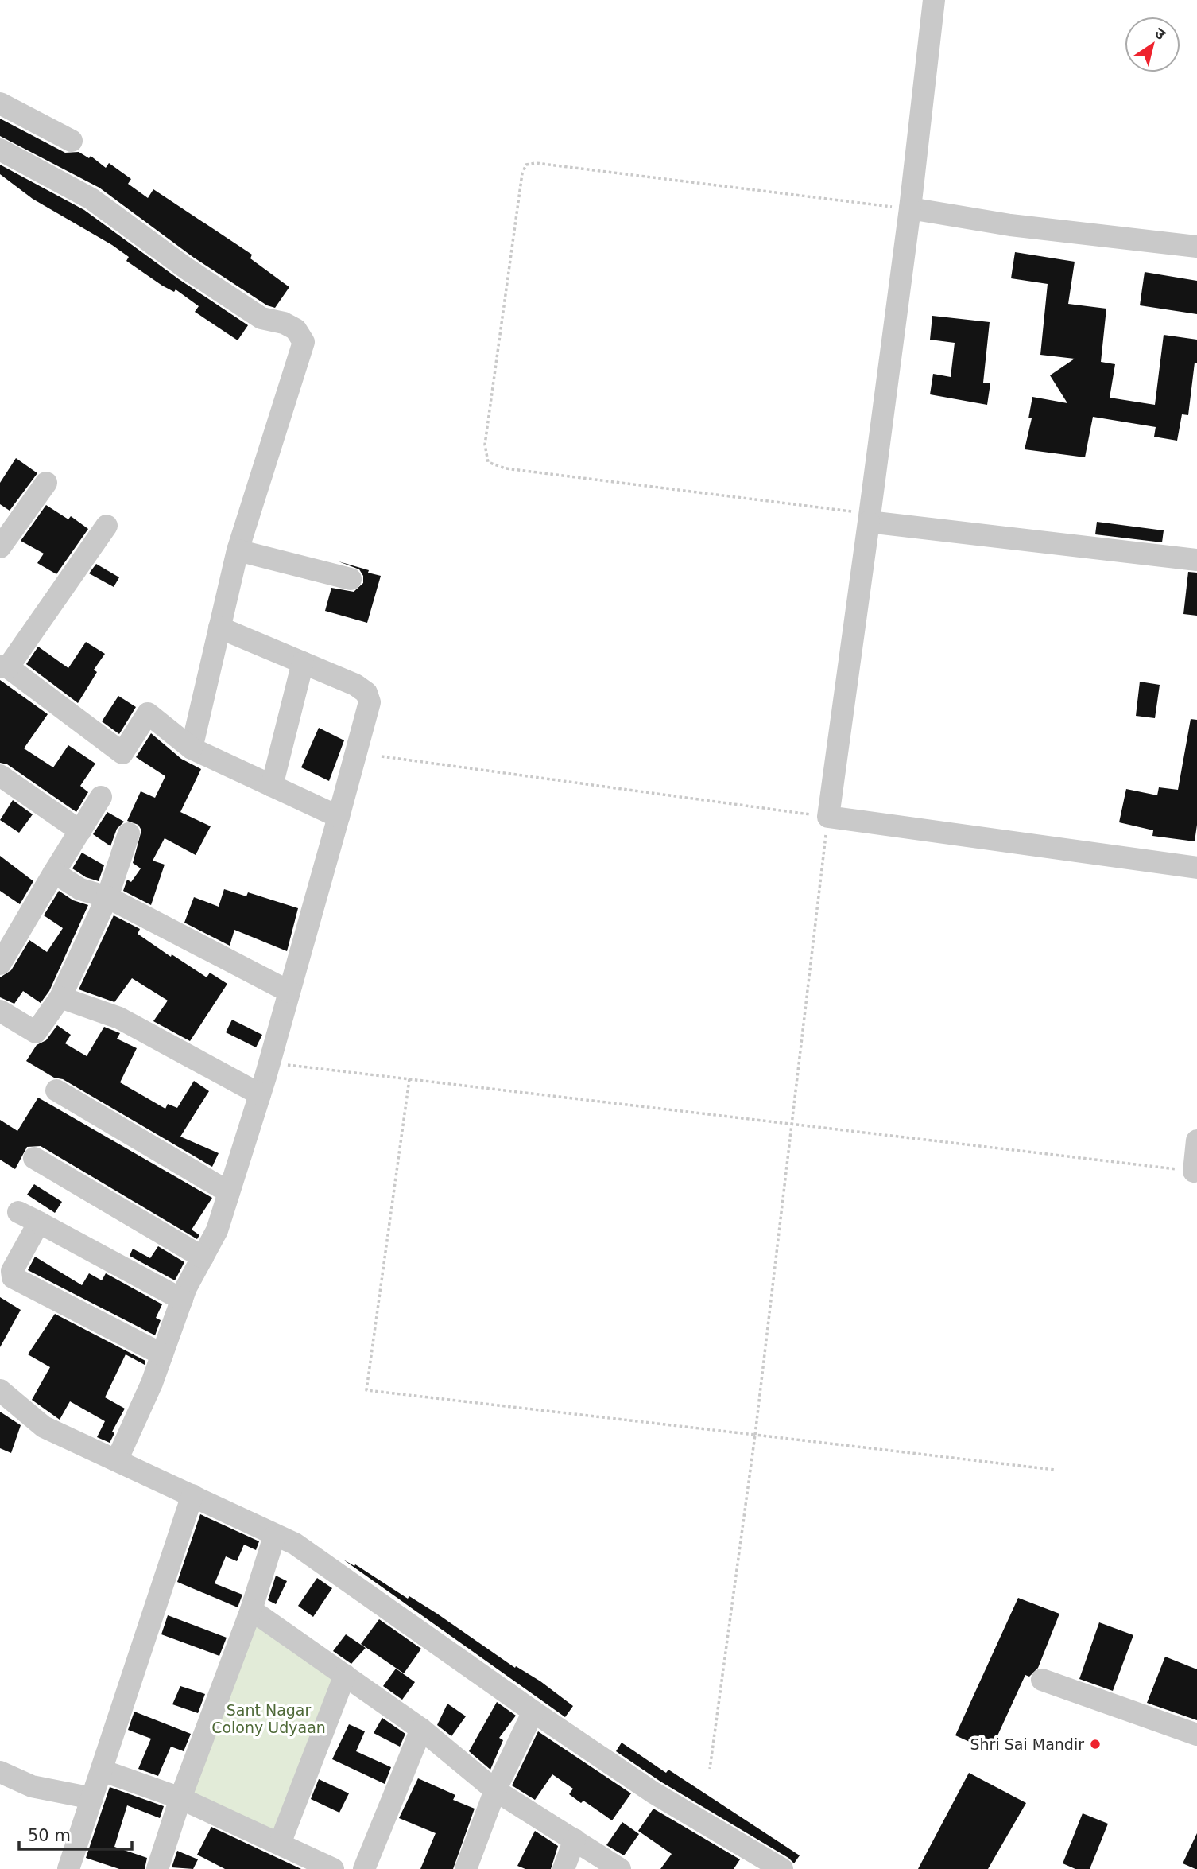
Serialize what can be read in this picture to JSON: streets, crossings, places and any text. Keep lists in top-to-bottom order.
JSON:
{
  "parks": ["Sant Nagar Colony Udyaan"],
  "places": ["Shri Sai Mandir"],
  "scale_bar": "50 m",
  "north": "top right"
}
